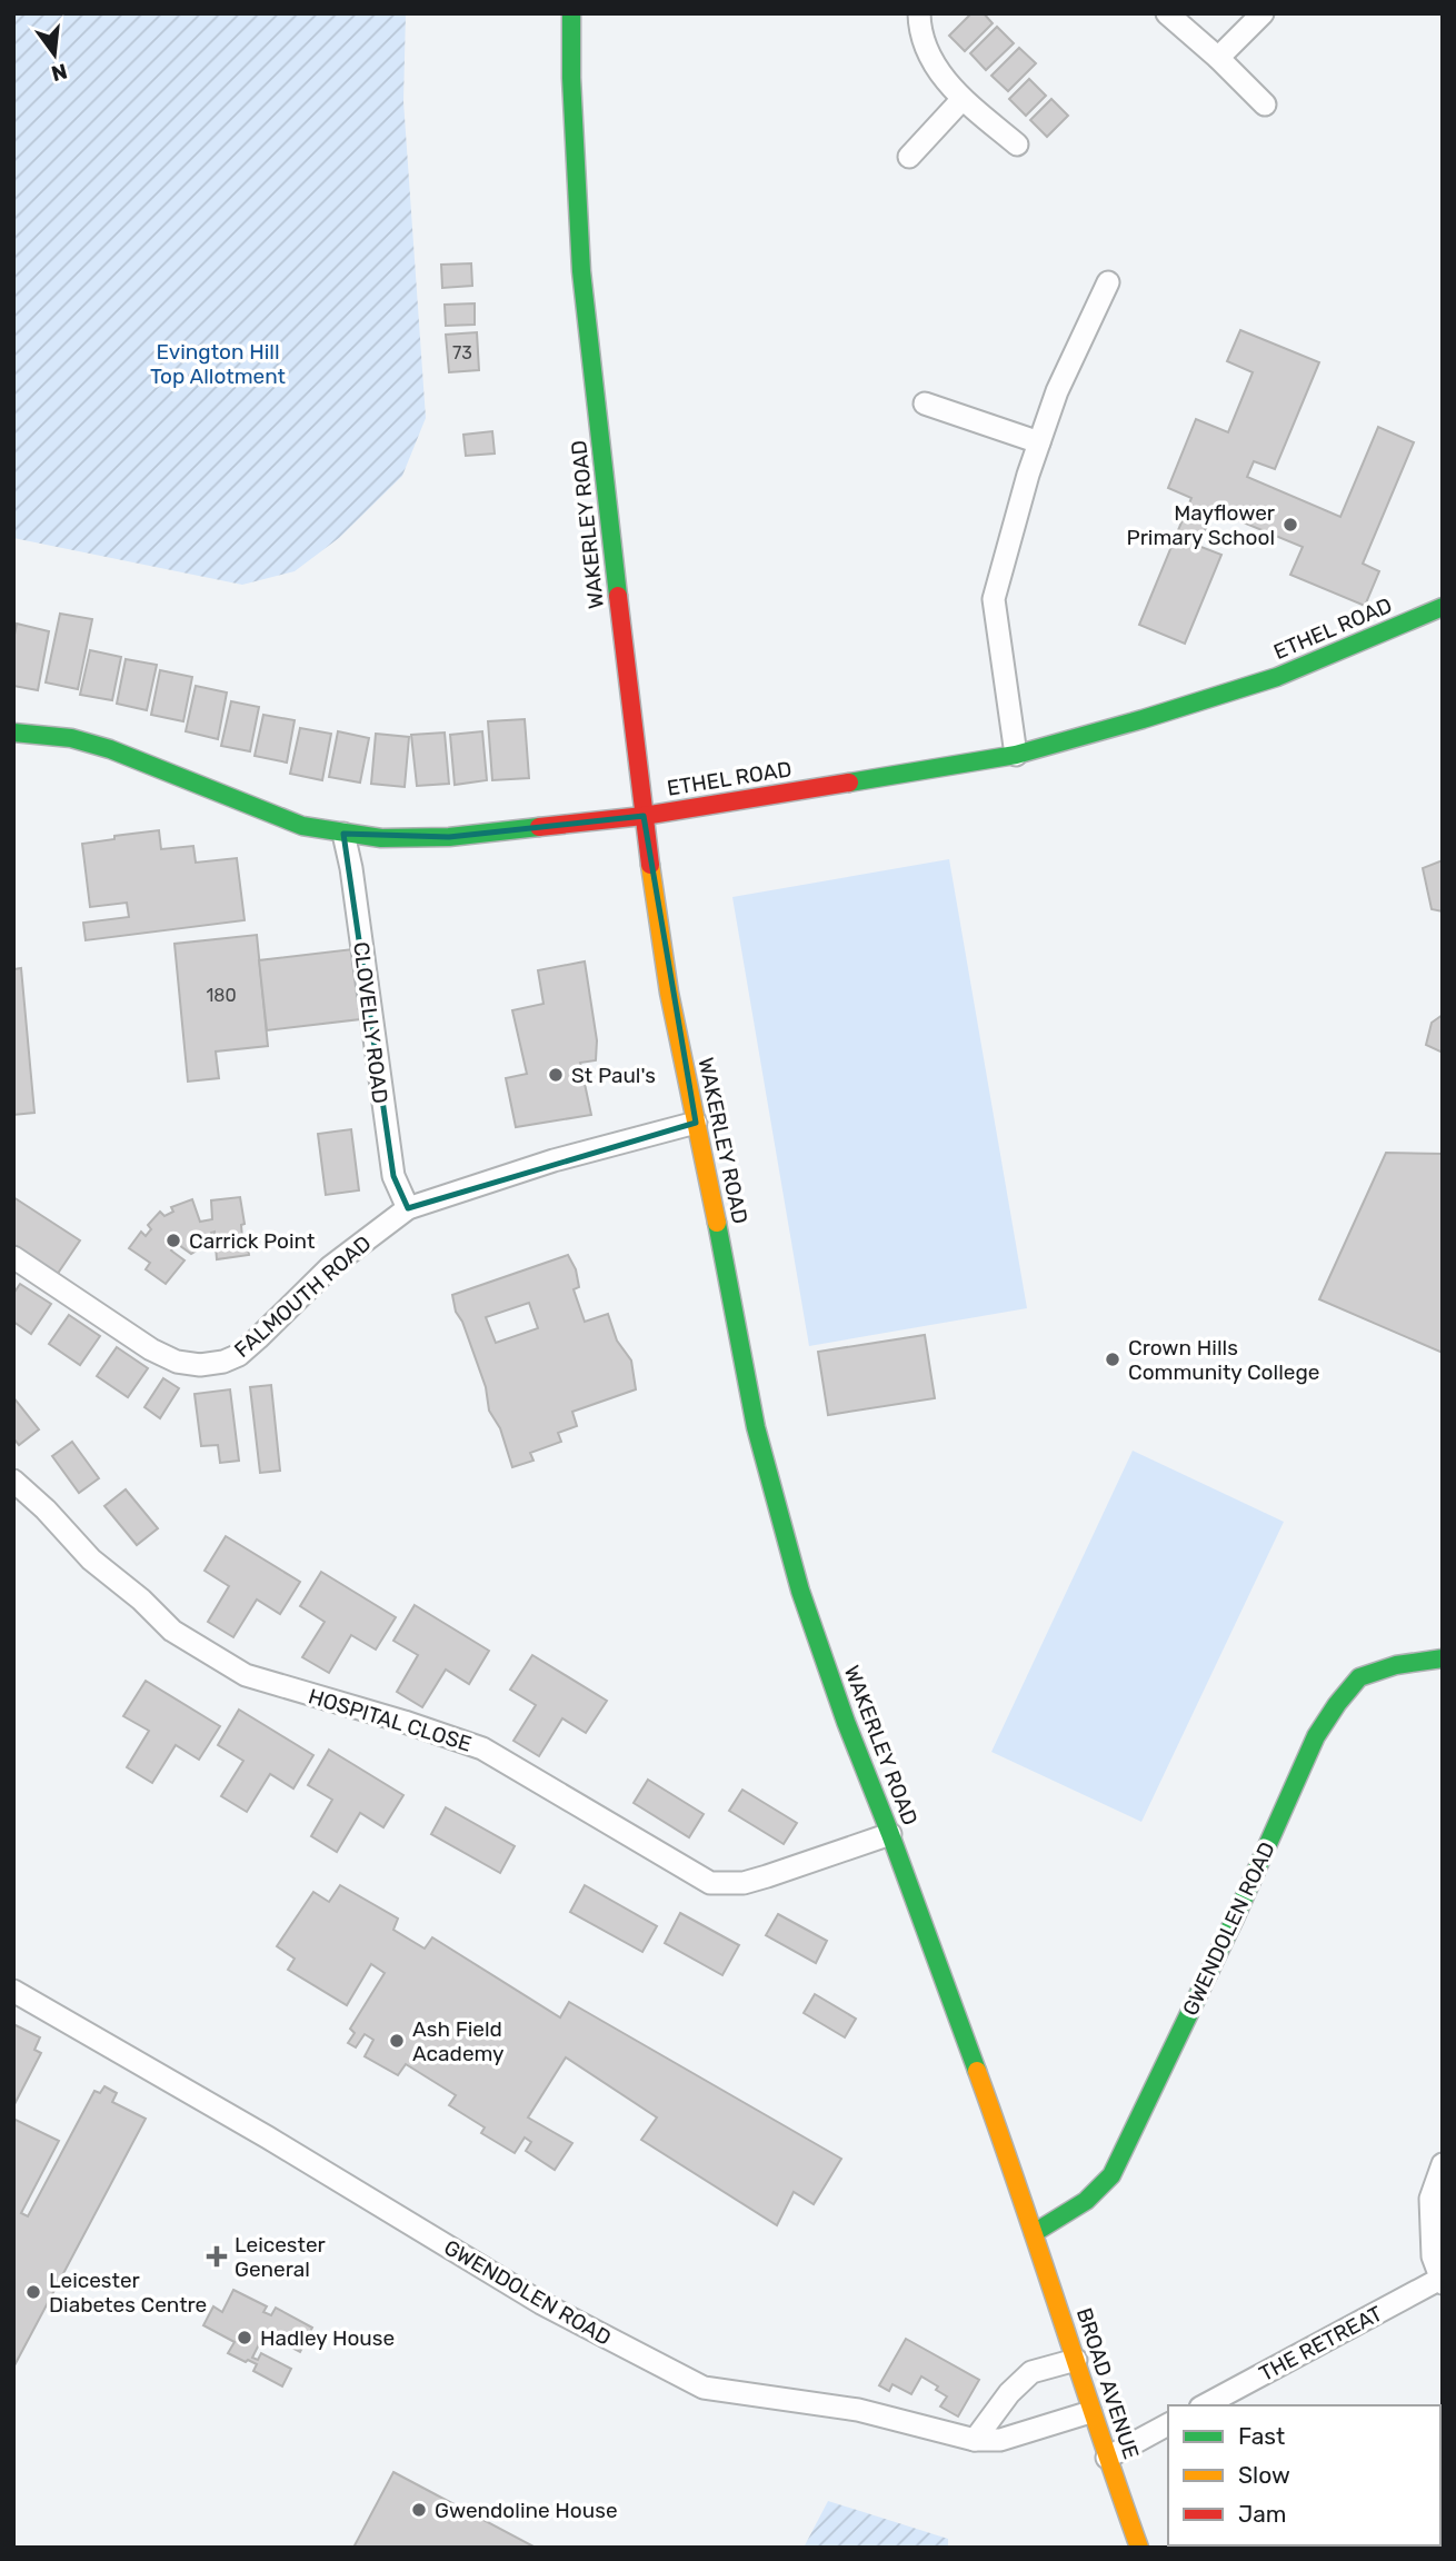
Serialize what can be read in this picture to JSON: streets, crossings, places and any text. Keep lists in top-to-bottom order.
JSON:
{
  "streets": {
    "main road": [
      "WAKERLEY ROAD",
      "ETHEL ROAD",
      "GWENDOLEN ROAD",
      "BROAD AVENUE"
    ],
    "street": [
      "CLOVELLY ROAD",
      "FALMOUTH ROAD",
      "HOSPITAL CLOSE",
      "THE RETREAT"
    ]
  },
  "crossings": [
    ["WAKERLEY ROAD", "ETHEL ROAD"],
    ["WAKERLEY ROAD", "FALMOUTH ROAD"],
    ["WAKERLEY ROAD", "HOSPITAL CLOSE"],
    ["WAKERLEY ROAD", "GWENDOLEN ROAD"],
    ["WAKERLEY ROAD", "BROAD AVENUE"],
    ["ETHEL ROAD", "CLOVELLY ROAD"],
    ["CLOVELLY ROAD", "FALMOUTH ROAD"],
    ["GWENDOLEN ROAD", "BROAD AVENUE"]
  ],
  "parks": ["Evington Hill Top Allotment"],
  "places": {
    "other": [
      "Mayflower Primary School",
      "St Paul's",
      "Carrick Point",
      "Crown Hills Community College",
      "Ash Field Academy",
      "Leicester Diabetes Centre",
      "Hadley House",
      "Gwendoline House"
    ],
    "health": ["Leicester General"]
  },
  "house_numbers": ["73", "180"],
  "legend": ["Fast", "Slow", "Jam"],
  "north": "bottom"
}
